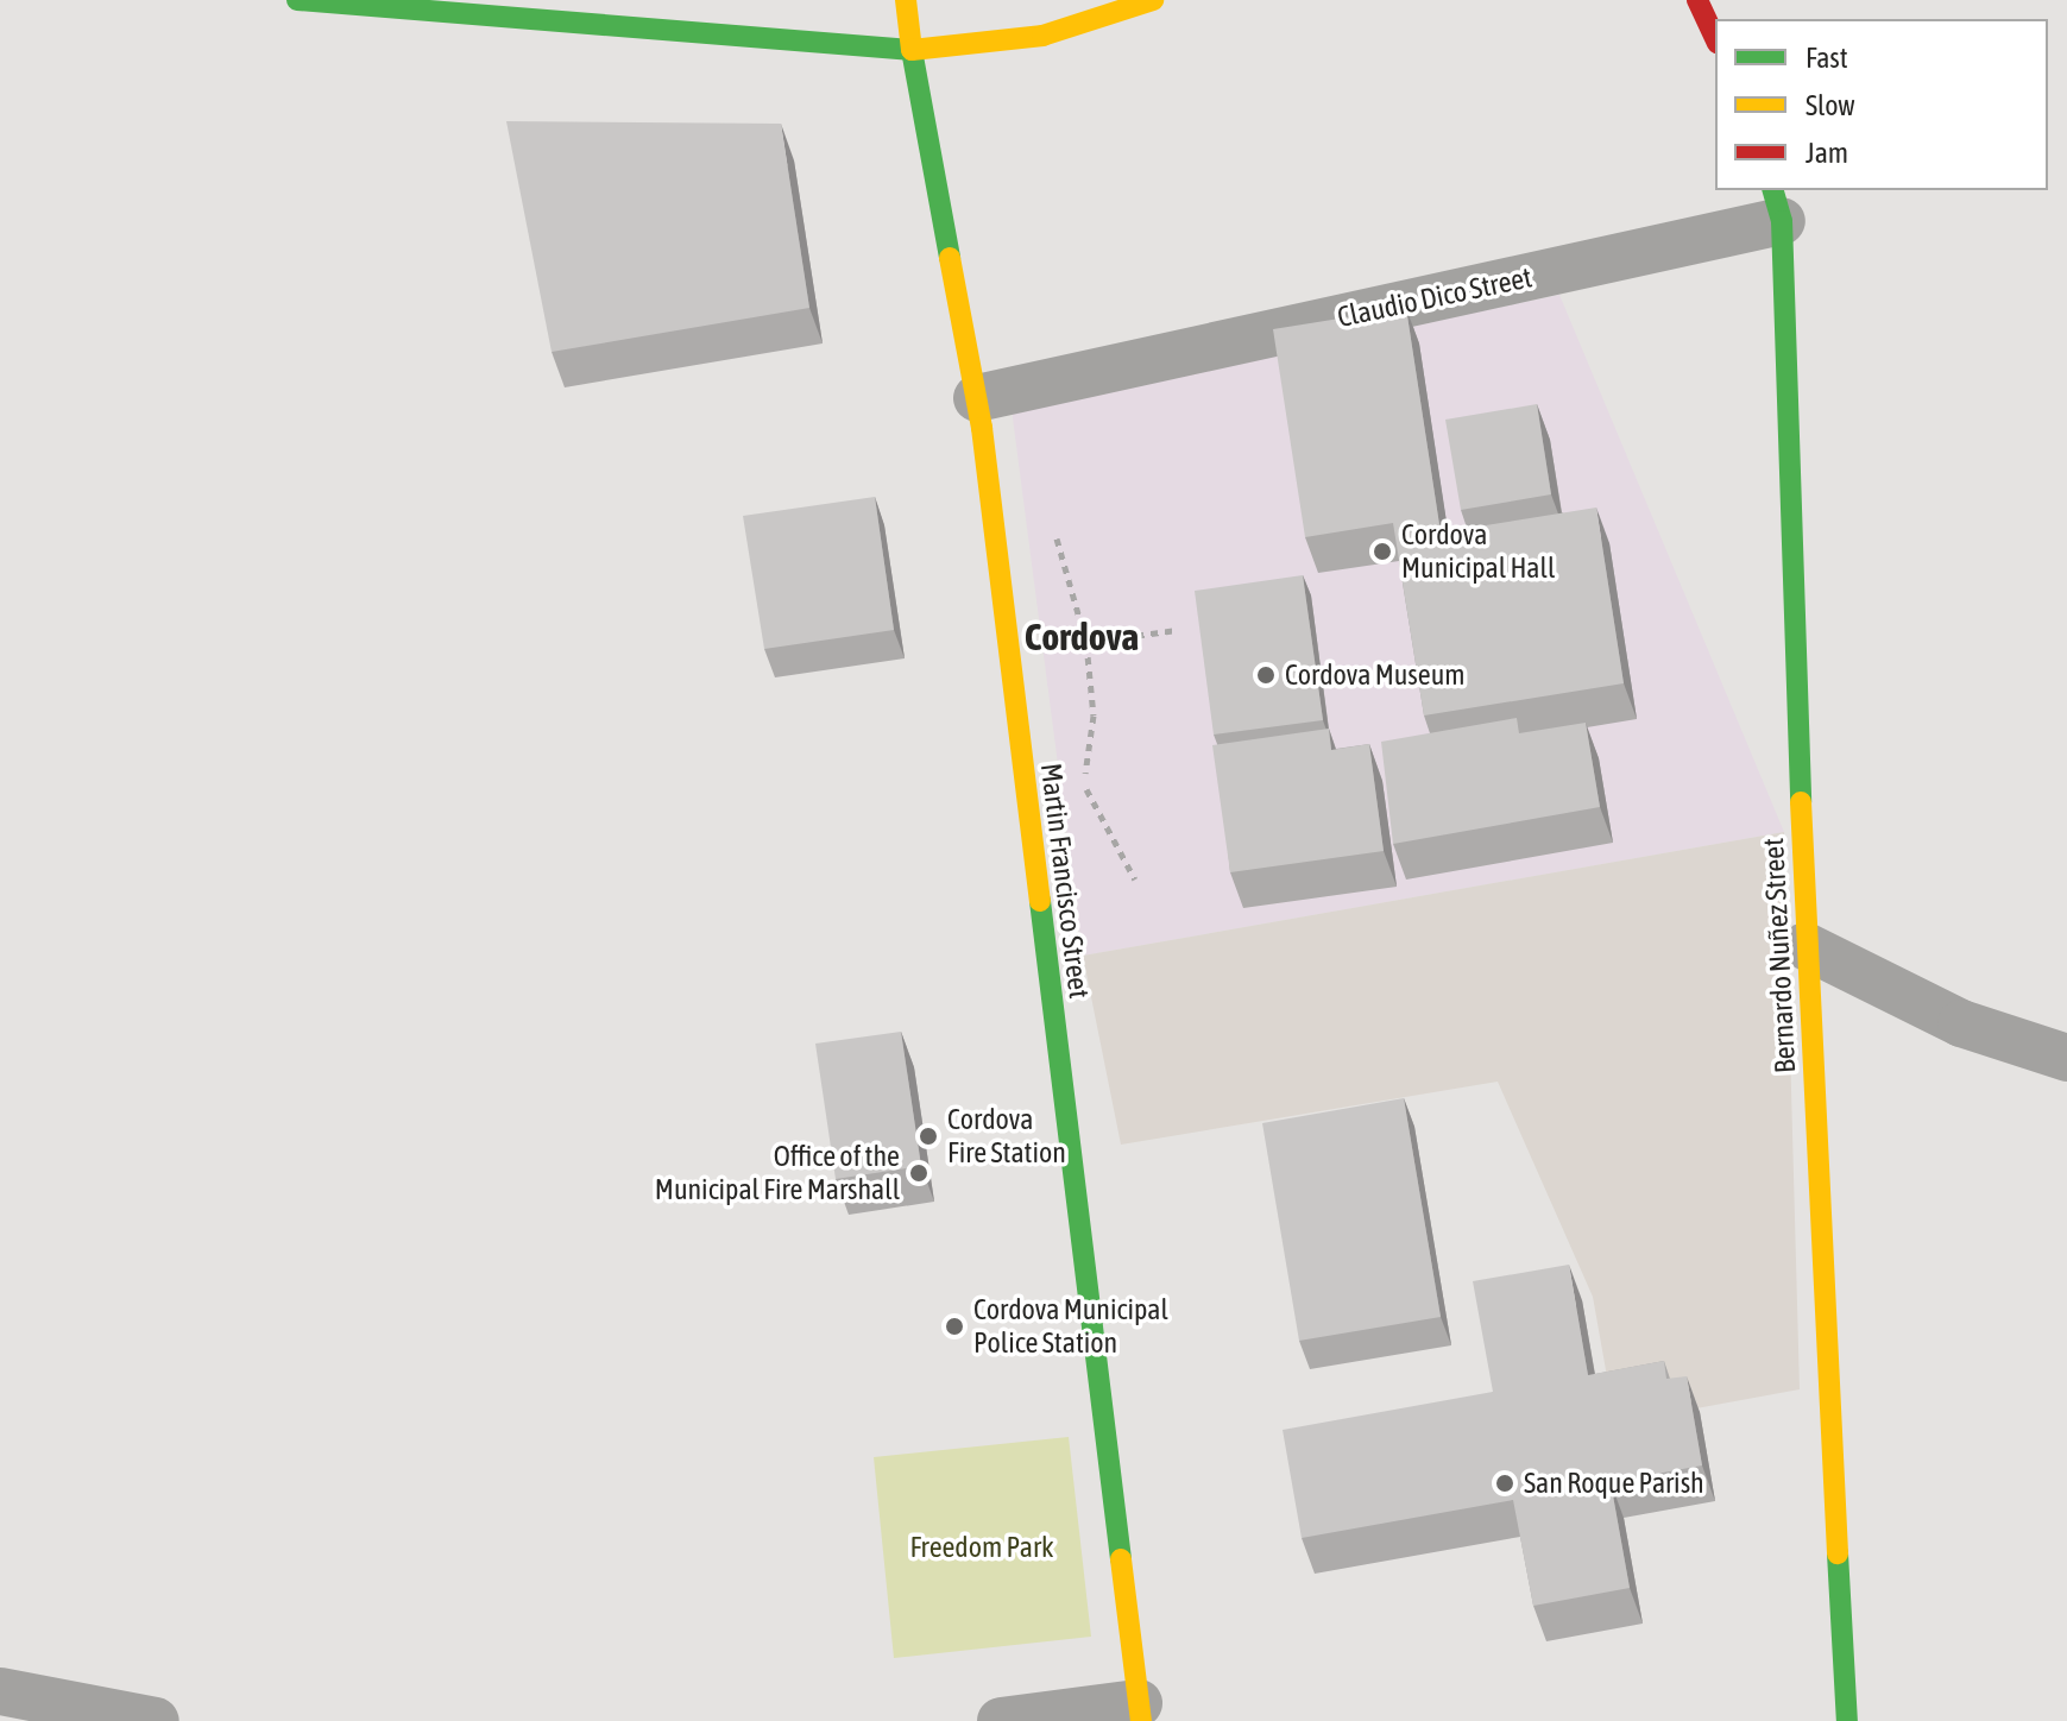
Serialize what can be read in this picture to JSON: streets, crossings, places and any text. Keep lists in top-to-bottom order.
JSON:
{
  "streets": {
    "street": ["Claudio Dico Street", "Martin Francisco Street", "Bernardo Nuñez Street"]
  },
  "crossings": [
    ["Claudio Dico Street", "Martin Francisco Street"],
    ["Claudio Dico Street", "Bernardo Nuñez Street"]
  ],
  "districts": ["Cordova"],
  "parks": ["Freedom Park"],
  "places": [
    "Cordova Municipal Hall",
    "Cordova Museum",
    "Cordova Fire Station",
    "Office of the Municipal Fire Marshall",
    "Cordova Municipal Police Station",
    "San Roque Parish"
  ],
  "legend": ["Fast", "Slow", "Jam"]
}
